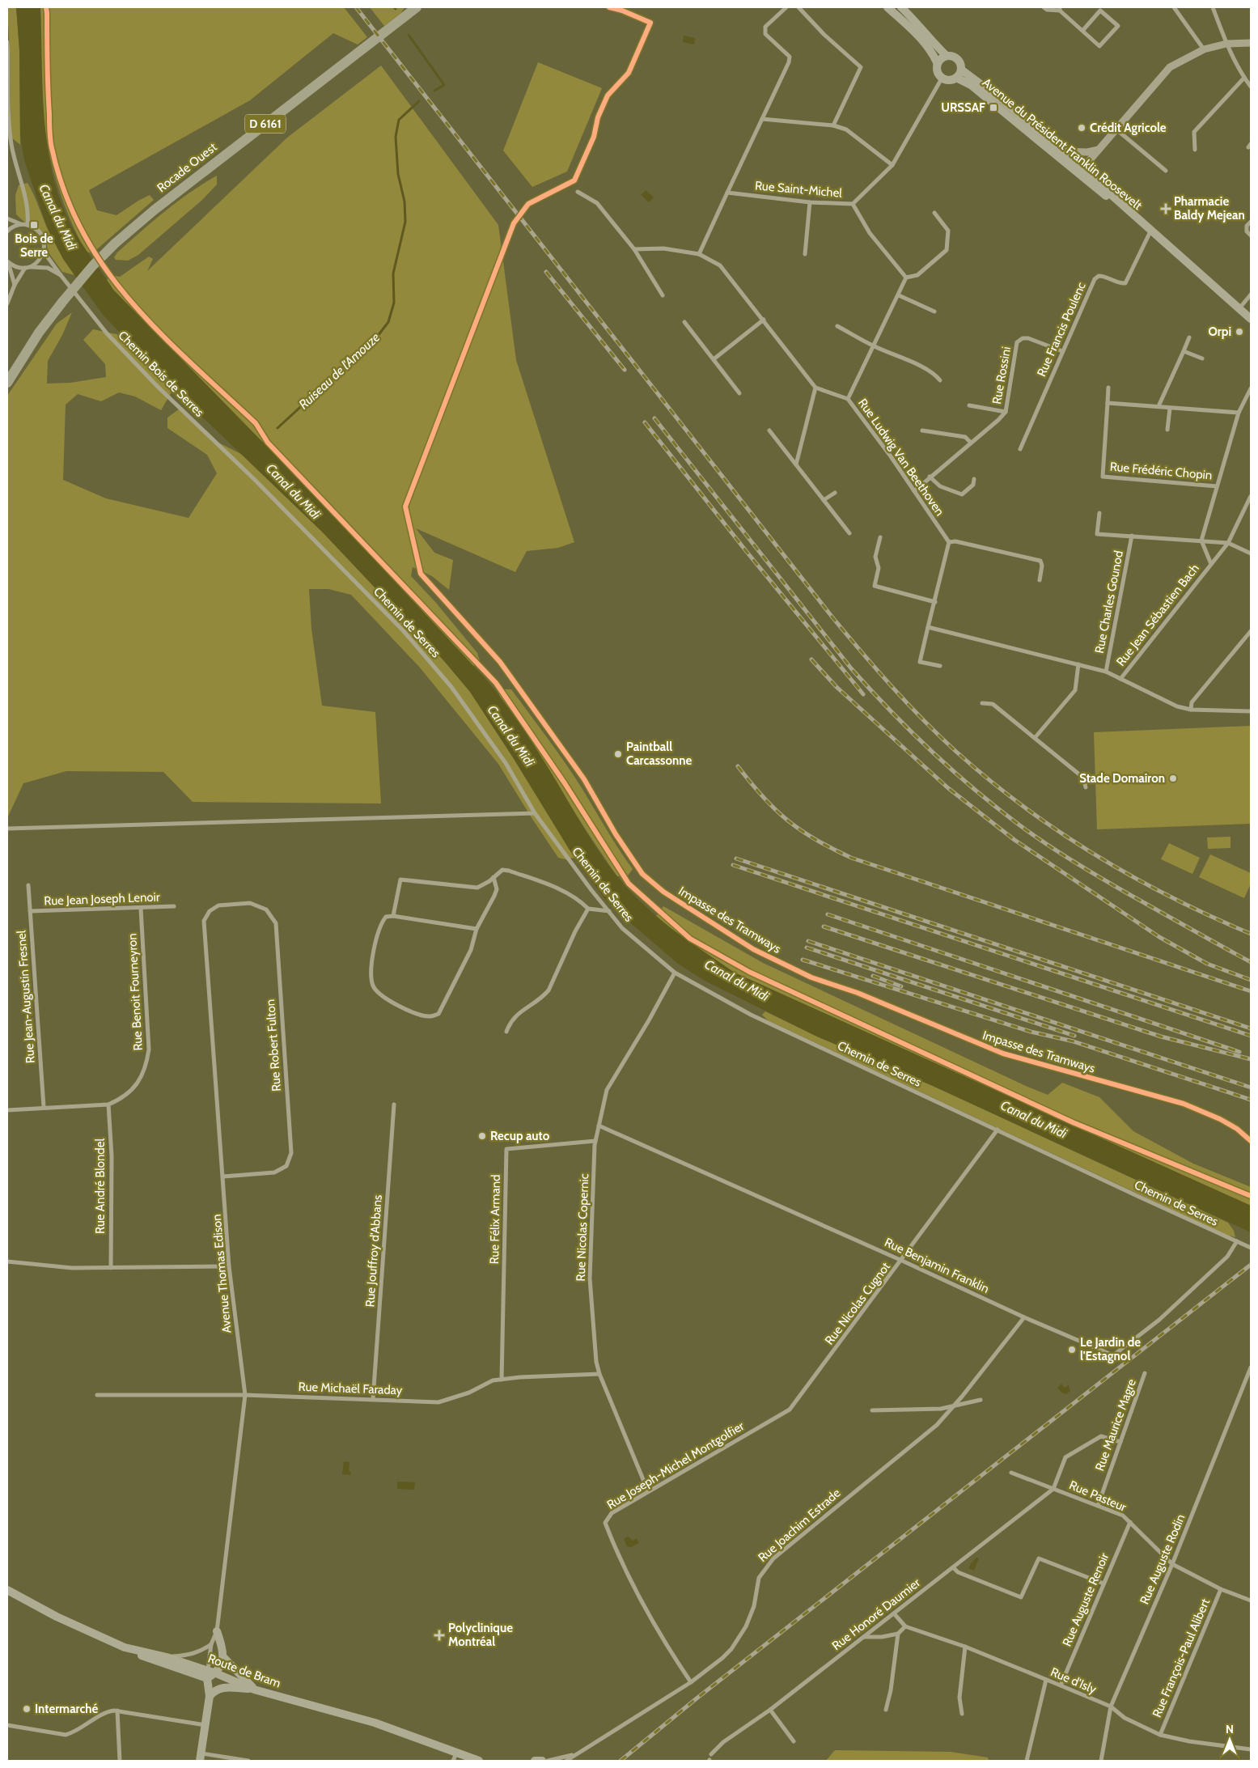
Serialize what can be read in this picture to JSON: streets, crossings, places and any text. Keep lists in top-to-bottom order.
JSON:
{
  "streets": {
    "main road": [
      "D 6161",
      "Avenue du Président Franklin Roosevelt",
      "Rocade Ouest",
      "Route de Bram"
    ],
    "street": [
      "Rue Saint-Michel",
      "Rue Francis Poulenc",
      "Chemin Bois de Serres",
      "Rue Rossini",
      "Rue Ludwig Van Beethoven",
      "Rue Frédéric Chopin",
      "Rue Charles Gounod",
      "Rue Jean Sébastien Bach",
      "Chemin de Serres",
      "Rue Jean Joseph Lenoir",
      "Impasse des Tramways",
      "Rue Benoit Fourneyron",
      "Rue Jean-Augustin Fresnel",
      "Rue Robert Fulton",
      "Rue André Blondel",
      "Rue Félix Armand",
      "Rue Nicolas Copernic",
      "Rue Jouffroy d'Abbans",
      "Rue Benjamin Franklin",
      "Avenue Thomas Edison",
      "Rue Nicolas Cugnot",
      "Rue Michaël Faraday",
      "Rue Maurice Magre",
      "Rue Joseph-Michel Montgolfier",
      "Rue Pasteur",
      "Rue Joachim Estrade",
      "Rue Auguste Rodin",
      "Rue Auguste Renoir",
      "Rue Honoré Daumier",
      "Rue François-Paul Alibert",
      "Rue d'Isly"
    ]
  },
  "crossings": [
    ["Avenue du Président Franklin Roosevelt", "Rue Saint-Michel"],
    ["Avenue du Président Franklin Roosevelt", "Rue Francis Poulenc"],
    ["Rue Francis Poulenc", "Rue Rossini"],
    ["Chemin Bois de Serres", "Chemin de Serres"],
    ["Rue Rossini", "Rue Ludwig Van Beethoven"],
    ["Chemin de Serres", "Rue Nicolas Copernic"],
    ["Chemin de Serres", "Rue Benjamin Franklin"],
    ["Chemin de Serres", "Rue Nicolas Cugnot"],
    ["Rue Jean Joseph Lenoir", "Rue Benoit Fourneyron"],
    ["Rue Jean Joseph Lenoir", "Rue Jean-Augustin Fresnel"],
    ["Rue Benoit Fourneyron", "Rue André Blondel"],
    ["Rue Robert Fulton", "Avenue Thomas Edison"],
    ["Rue Félix Armand", "Rue Nicolas Copernic"],
    ["Rue Félix Armand", "Rue Michaël Faraday"],
    ["Rue Nicolas Copernic", "Rue Benjamin Franklin"],
    ["Rue Nicolas Copernic", "Rue Michaël Faraday"],
    ["Rue Nicolas Copernic", "Rue Joseph-Michel Montgolfier"],
    ["Rue Jouffroy d'Abbans", "Rue Michaël Faraday"],
    ["Rue Benjamin Franklin", "Rue Nicolas Cugnot"],
    ["Rue Benjamin Franklin", "Rue Joachim Estrade"],
    ["Avenue Thomas Edison", "Rue Michaël Faraday"],
    ["Avenue Thomas Edison", "Route de Bram"],
    ["Rue Nicolas Cugnot", "Rue Joseph-Michel Montgolfier"],
    ["Rue Maurice Magre", "Rue Pasteur"],
    ["Rue Joseph-Michel Montgolfier", "Rue Joachim Estrade"],
    ["Rue Pasteur", "Rue Auguste Rodin"],
    ["Rue Pasteur", "Rue Auguste Renoir"],
    ["Rue Pasteur", "Rue Honoré Daumier"],
    ["Rue Pasteur", "Rue François-Paul Alibert"],
    ["Rue Auguste Rodin", "Rue d'Isly"],
    ["Rue Auguste Renoir", "Rue d'Isly"],
    ["Rue Honoré Daumier", "Rue d'Isly"],
    ["Rue François-Paul Alibert", "Rue d'Isly"]
  ],
  "water": ["Canal du Midi", "Ruiseau de l'Amouze"],
  "places": {
    "transit": ["URSSAF", "Bois de Serre"],
    "other": [
      "Crédit Agricole",
      "Orpi",
      "Paintball Carcassonne",
      "Stade Domairon",
      "Recup auto",
      "Le Jardin de l'Estagnol",
      "Intermarché"
    ],
    "health": ["Pharmacie Baldy Mejean", "Polyclinique Montréal"]
  },
  "north": "top"
}
